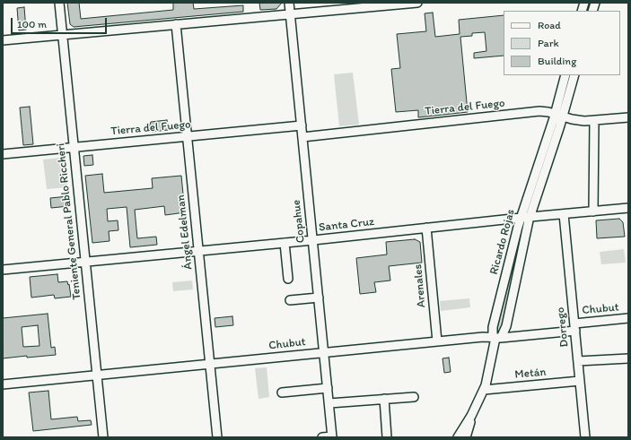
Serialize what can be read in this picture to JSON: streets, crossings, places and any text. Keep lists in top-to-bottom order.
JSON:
{
  "streets": {
    "street": [
      "Tierra del Fuego",
      "Teniente General Pablo Riccheri",
      "Copahue",
      "Santa Cruz",
      "Ángel Edelman",
      "Ricardo Rojas",
      "Arenales",
      "Chubut",
      "Dorrego",
      "Metán"
    ]
  },
  "crossings": [
    ["Tierra del Fuego", "Teniente General Pablo Riccheri"],
    ["Tierra del Fuego", "Copahue"],
    ["Tierra del Fuego", "Ángel Edelman"],
    ["Tierra del Fuego", "Ricardo Rojas"],
    ["Teniente General Pablo Riccheri", "Santa Cruz"],
    ["Teniente General Pablo Riccheri", "Chubut"],
    ["Copahue", "Santa Cruz"],
    ["Copahue", "Chubut"],
    ["Santa Cruz", "Ángel Edelman"],
    ["Santa Cruz", "Ricardo Rojas"],
    ["Santa Cruz", "Arenales"],
    ["Santa Cruz", "Dorrego"],
    ["Ángel Edelman", "Chubut"],
    ["Ricardo Rojas", "Chubut"],
    ["Ricardo Rojas", "Metán"],
    ["Arenales", "Chubut"],
    ["Chubut", "Dorrego"],
    ["Dorrego", "Metán"]
  ],
  "legend": ["Road", "Park", "Building"],
  "scale_bar": "100 m"
}
